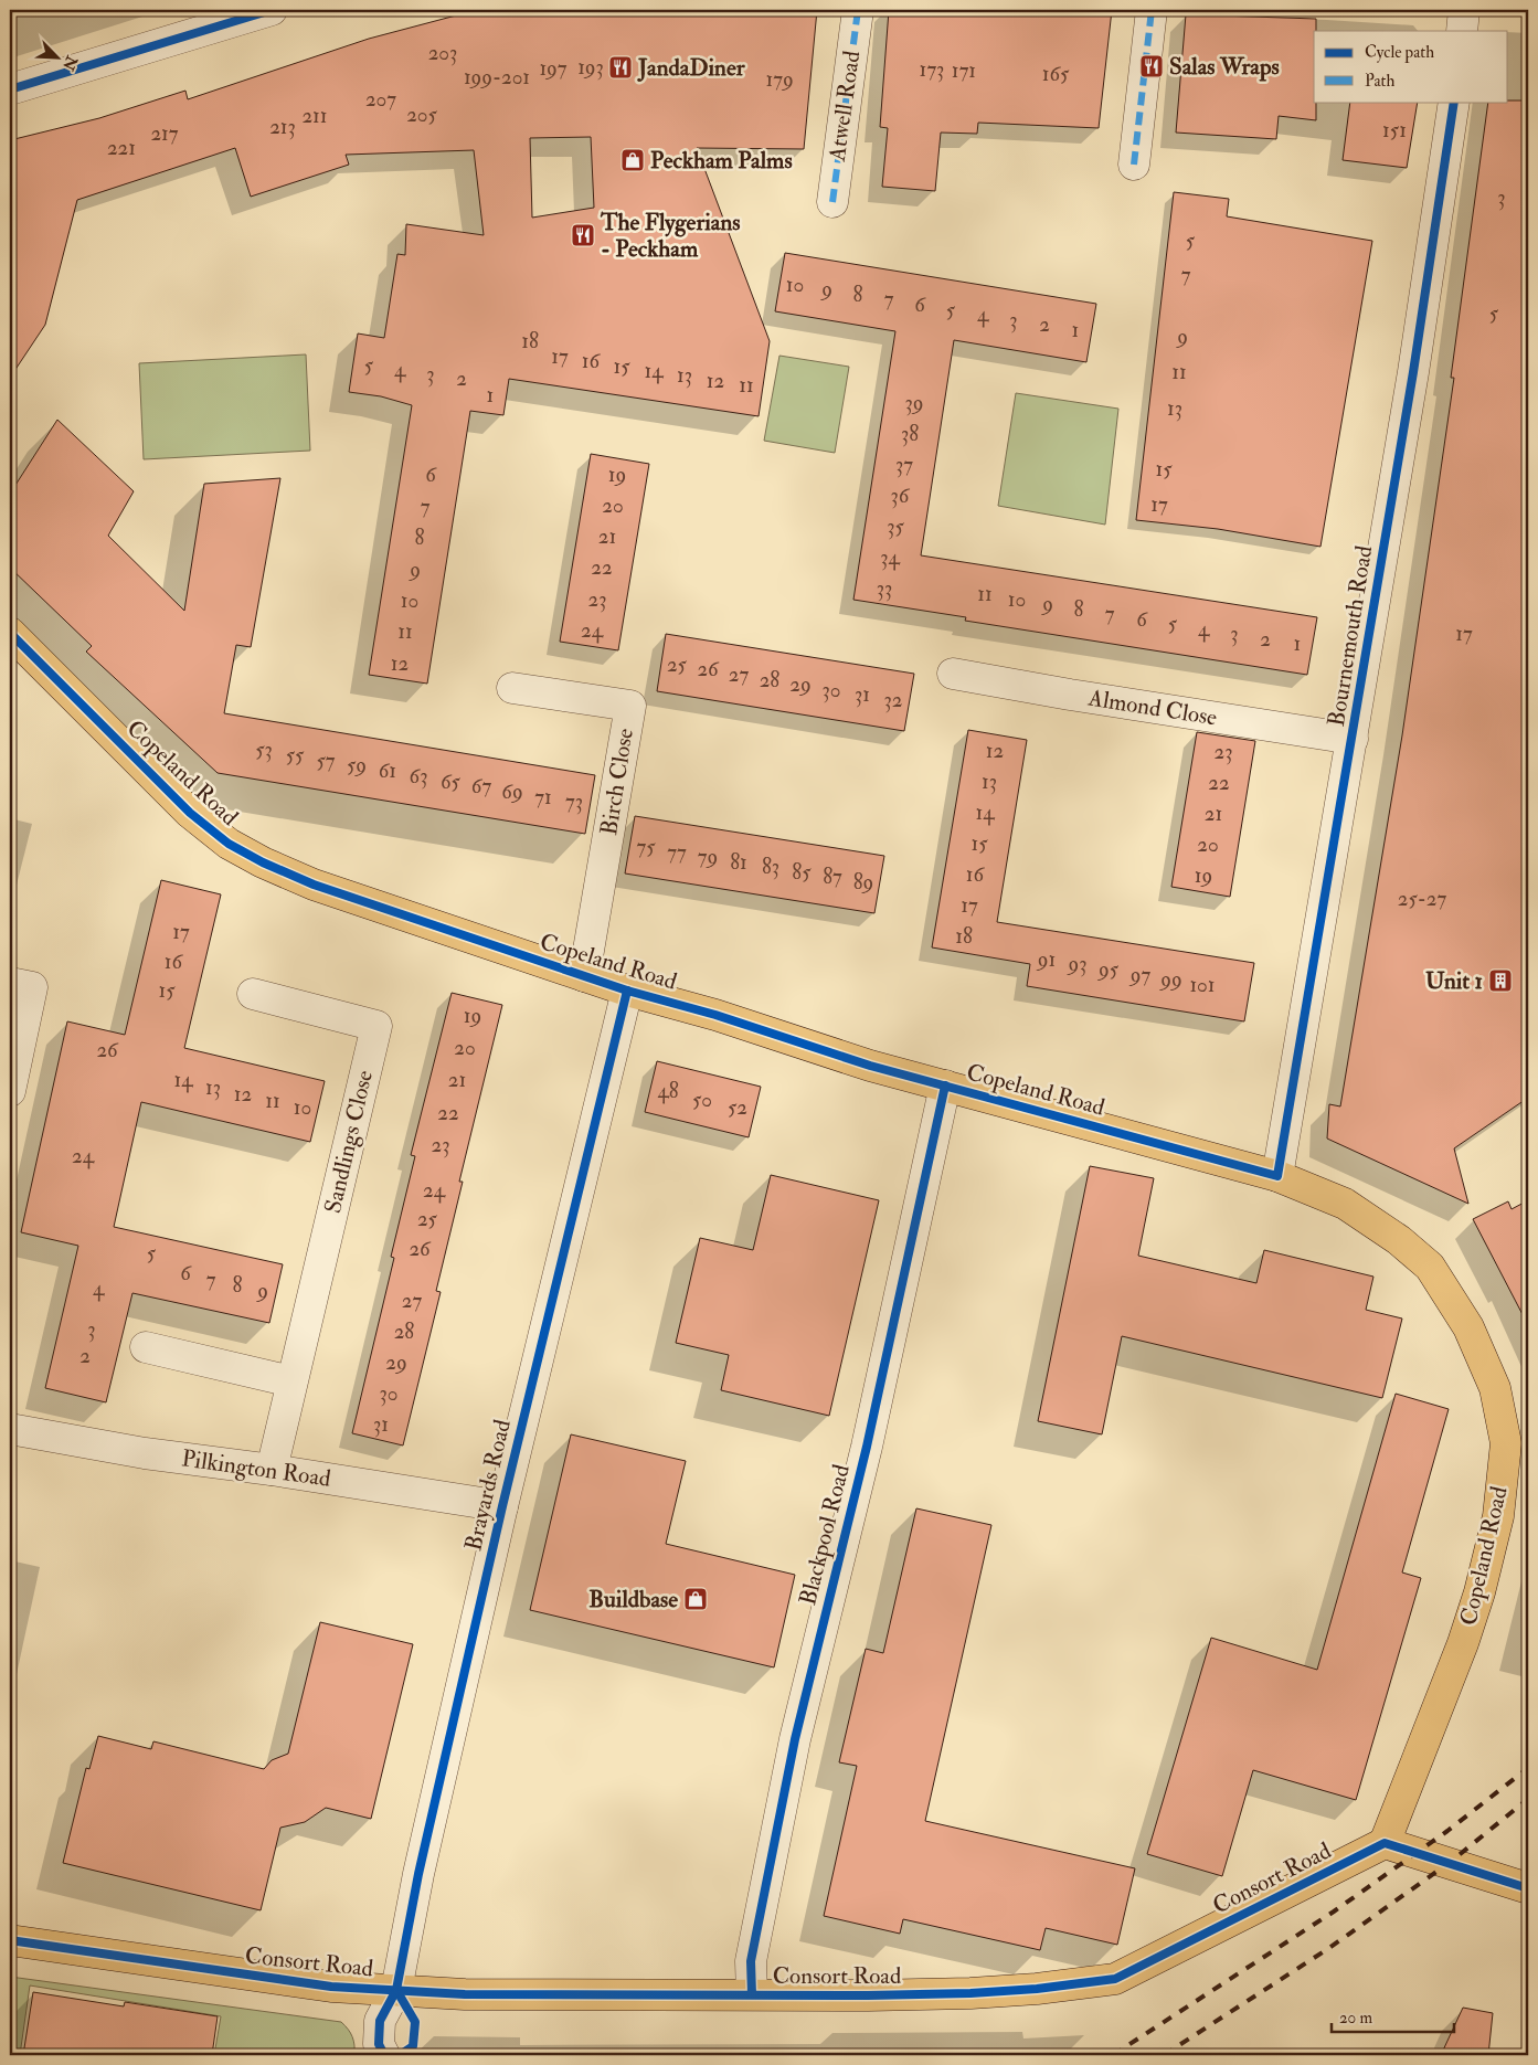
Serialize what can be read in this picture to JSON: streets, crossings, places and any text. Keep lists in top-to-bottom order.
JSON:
{
  "streets": {
    "main road": ["Copeland Road", "Consort Road"],
    "street": [
      "Atwell Road",
      "Bournemouth Road",
      "Almond Close",
      "Birch Close",
      "Sandlings Close",
      "Pilkington Road",
      "Brayards Road",
      "Blackpool Road"
    ]
  },
  "crossings": [
    ["Bournemouth Road", "Almond Close"],
    ["Bournemouth Road", "Copeland Road"],
    ["Copeland Road", "Birch Close"],
    ["Copeland Road", "Brayards Road"],
    ["Copeland Road", "Blackpool Road"],
    ["Copeland Road", "Consort Road"],
    ["Sandlings Close", "Pilkington Road"],
    ["Pilkington Road", "Brayards Road"],
    ["Brayards Road", "Consort Road"],
    ["Blackpool Road", "Consort Road"]
  ],
  "places": {
    "restaurant": ["Salas Wraps", "JandaDiner", "The Flygerians - Peckham"],
    "shop": ["Peckham Palms", "Buildbase"],
    "building": ["Unit 1"]
  },
  "house_numbers": [
    "203",
    "193",
    "197",
    "173",
    "171",
    "165",
    "199-201",
    "179",
    "207",
    "205",
    "211",
    "213",
    "151",
    "217",
    "221",
    "3",
    "5",
    "7",
    "10",
    "9",
    "8",
    "7",
    "6",
    "5",
    "5",
    "4",
    "3",
    "2",
    "1",
    "9",
    "18",
    "17",
    "16",
    "5",
    "15",
    "4",
    "14",
    "11",
    "3",
    "13",
    "2",
    "12",
    "11",
    "1",
    "39",
    "13",
    "38",
    "37",
    "15",
    "6",
    "19",
    "36",
    "17",
    "20",
    "7",
    "35",
    "21",
    "8",
    "34",
    "22",
    "9",
    "33",
    "11",
    "23",
    "10",
    "10",
    "9",
    "8",
    "7",
    "6",
    "5",
    "4",
    "24",
    "11",
    "3",
    "17",
    "2",
    "1",
    "12",
    "25",
    "26",
    "27",
    "28",
    "29",
    "30",
    "31",
    "32",
    "53",
    "12",
    "23",
    "55",
    "57",
    "59",
    "61",
    "63",
    "65",
    "13",
    "22",
    "67",
    "69",
    "71",
    "73",
    "14",
    "21",
    "15",
    "20",
    "75",
    "77",
    "79",
    "81",
    "83",
    "85",
    "16",
    "19",
    "87",
    "89",
    "25-27",
    "17",
    "17",
    "18",
    "91",
    "16",
    "93",
    "95",
    "97",
    "99",
    "101",
    "15",
    "19",
    "20",
    "26",
    "14",
    "21",
    "13",
    "48",
    "12",
    "50",
    "11",
    "10",
    "52",
    "22",
    "23",
    "24",
    "24",
    "25",
    "26",
    "5",
    "6",
    "7",
    "8",
    "4",
    "9",
    "27",
    "3",
    "28",
    "2",
    "29",
    "30",
    "31"
  ],
  "legend": ["Cycle path", "Path"],
  "scale_bar": "20 m",
  "north": "bottom right"
}
